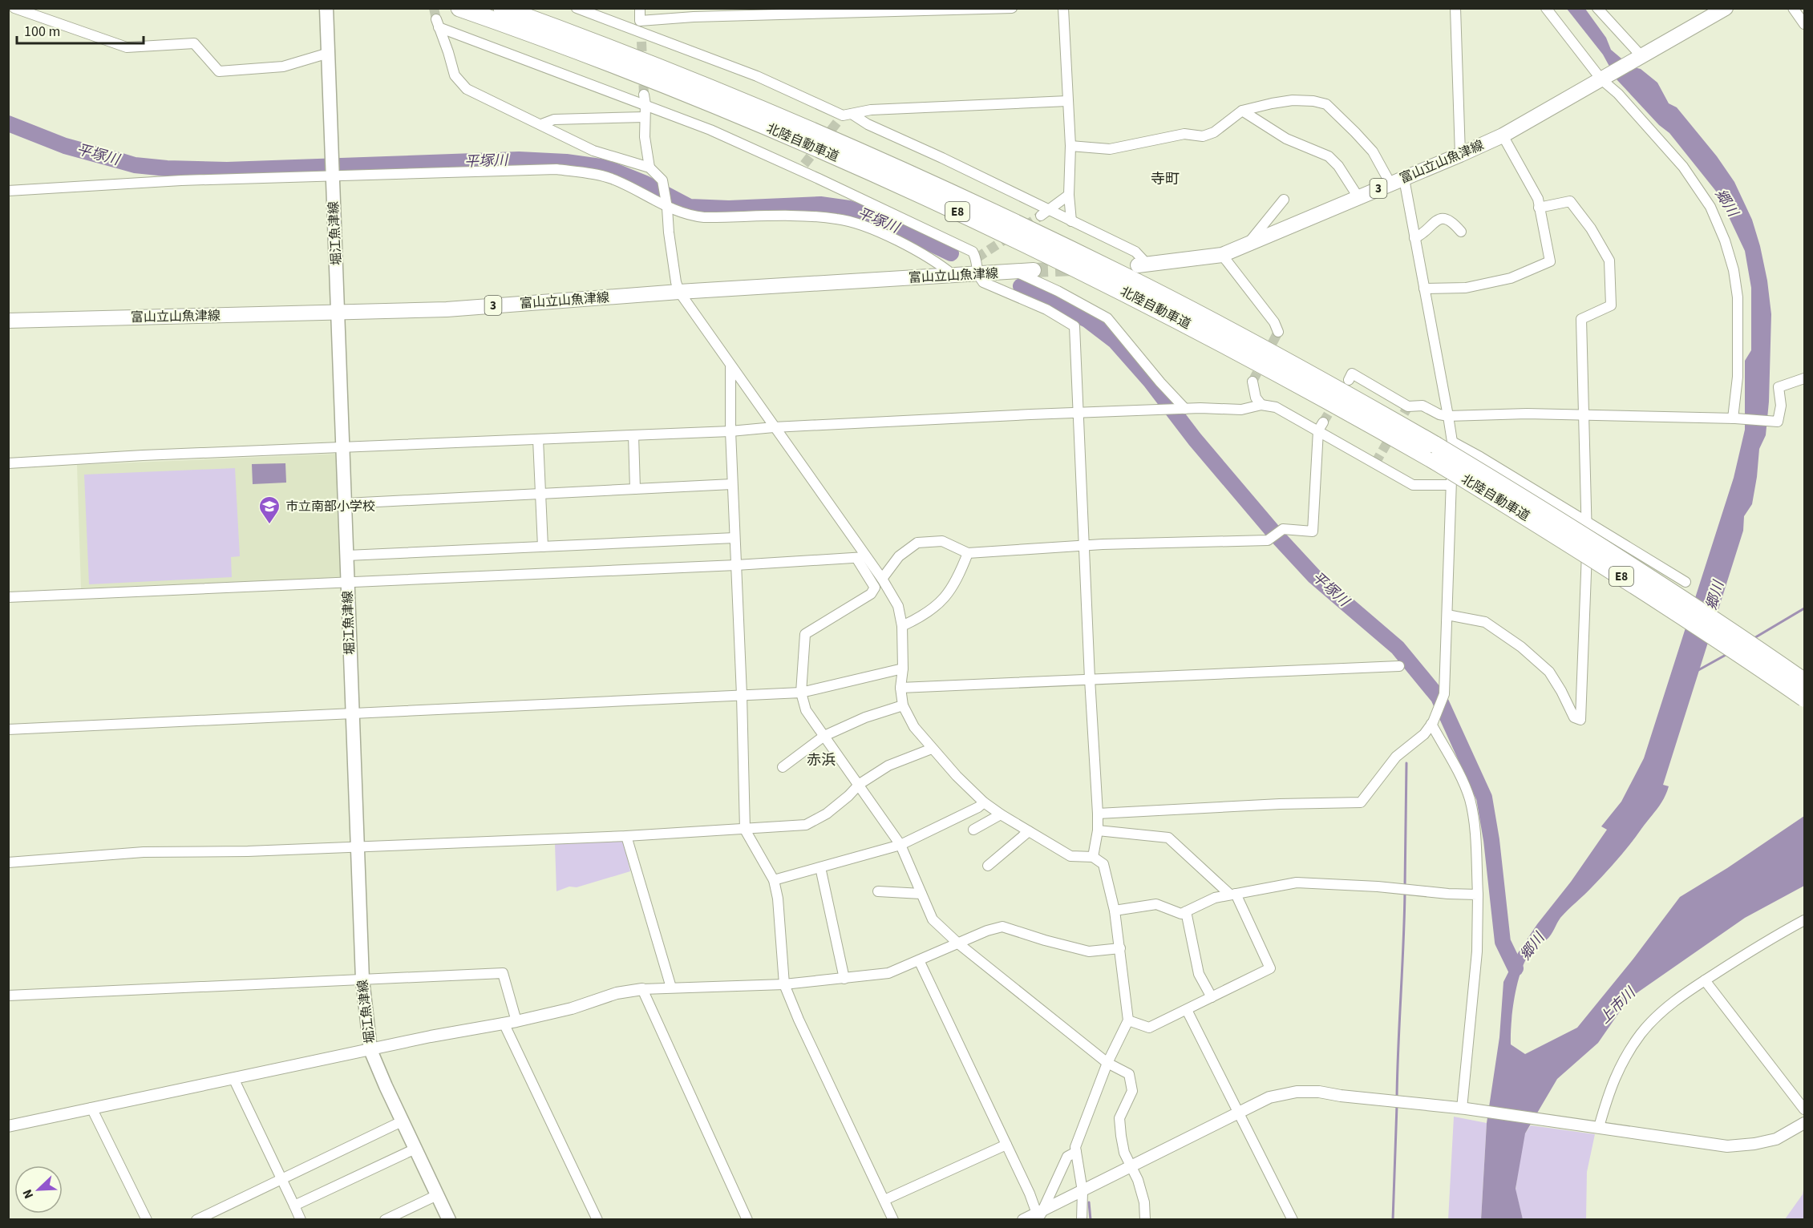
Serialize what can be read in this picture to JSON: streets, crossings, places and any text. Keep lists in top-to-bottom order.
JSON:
{
  "streets": {
    "highway": ["北陸自動車道", "E8"],
    "main road": ["富山立山魚津線", "3", "堀江魚津線"]
  },
  "crossings": [
    ["富山立山魚津線", "堀江魚津線"]
  ],
  "districts": ["寺町", "赤浜"],
  "water": ["平塚川", "郷川", "上市川"],
  "places": {
    "school or university": ["市立南部小学校"]
  },
  "scale_bar": "100 m",
  "north": "bottom left"
}
